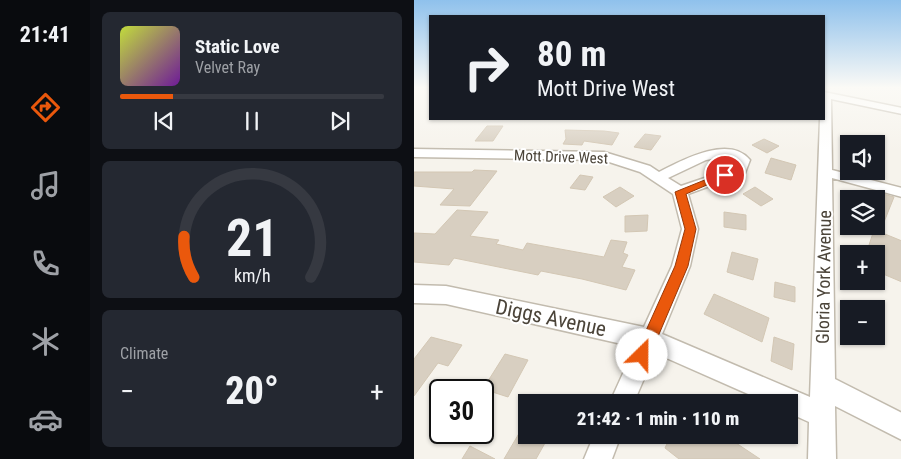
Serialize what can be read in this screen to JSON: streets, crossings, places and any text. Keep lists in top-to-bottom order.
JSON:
{
  "streets": {
    "street": ["Mott Drive West", "Gloria York Avenue", "Diggs Avenue"]
  },
  "crossings": [
    ["Gloria York Avenue", "Diggs Avenue"]
  ],
  "page": {
    "tabs": "21:41",
    "turn": ["80 m", "Mott Drive West"],
    "song": ["Static Love", "Velvet Ray"],
    "map_buttons": ["+", "−"],
    "tile": "Climate",
    "heat": ["−", "20°", "+"],
    "limit": "30",
    "trip": "21:42 · 1 min · 110 m",
    "gauge": ["21", "km/h"]
  }
}
